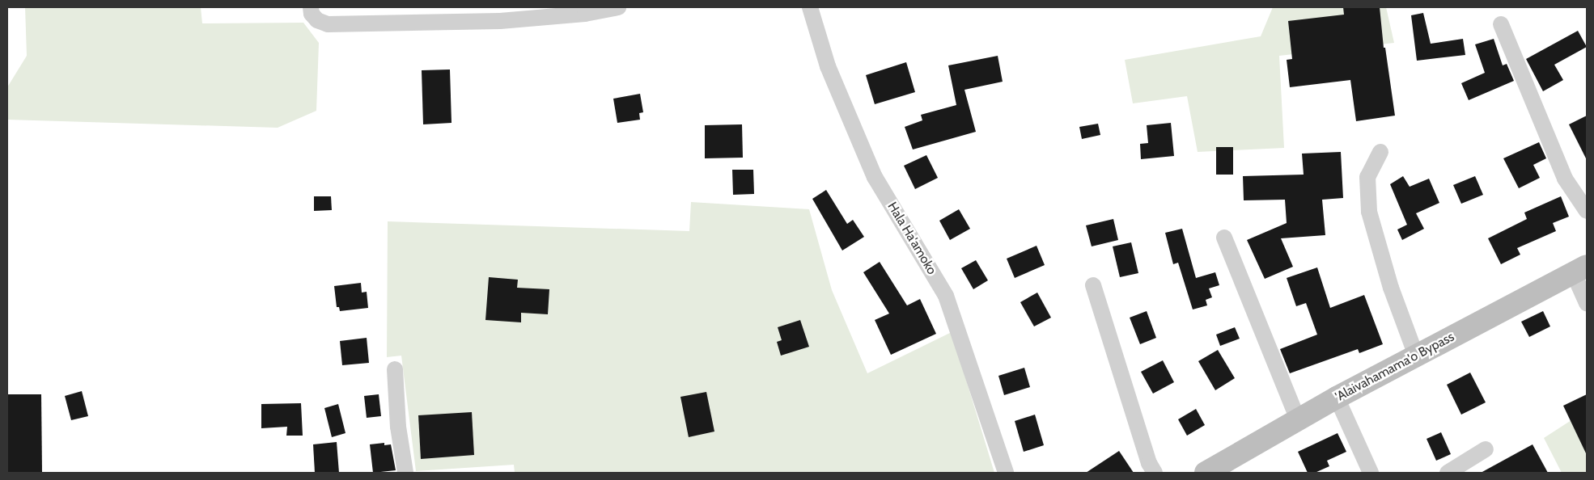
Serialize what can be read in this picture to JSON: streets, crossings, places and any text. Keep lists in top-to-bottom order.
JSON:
{
  "streets": {
    "main road": ["'Alaivahamama'o Bypass"],
    "street": ["Hala Ha'amoko"]
  }
}
